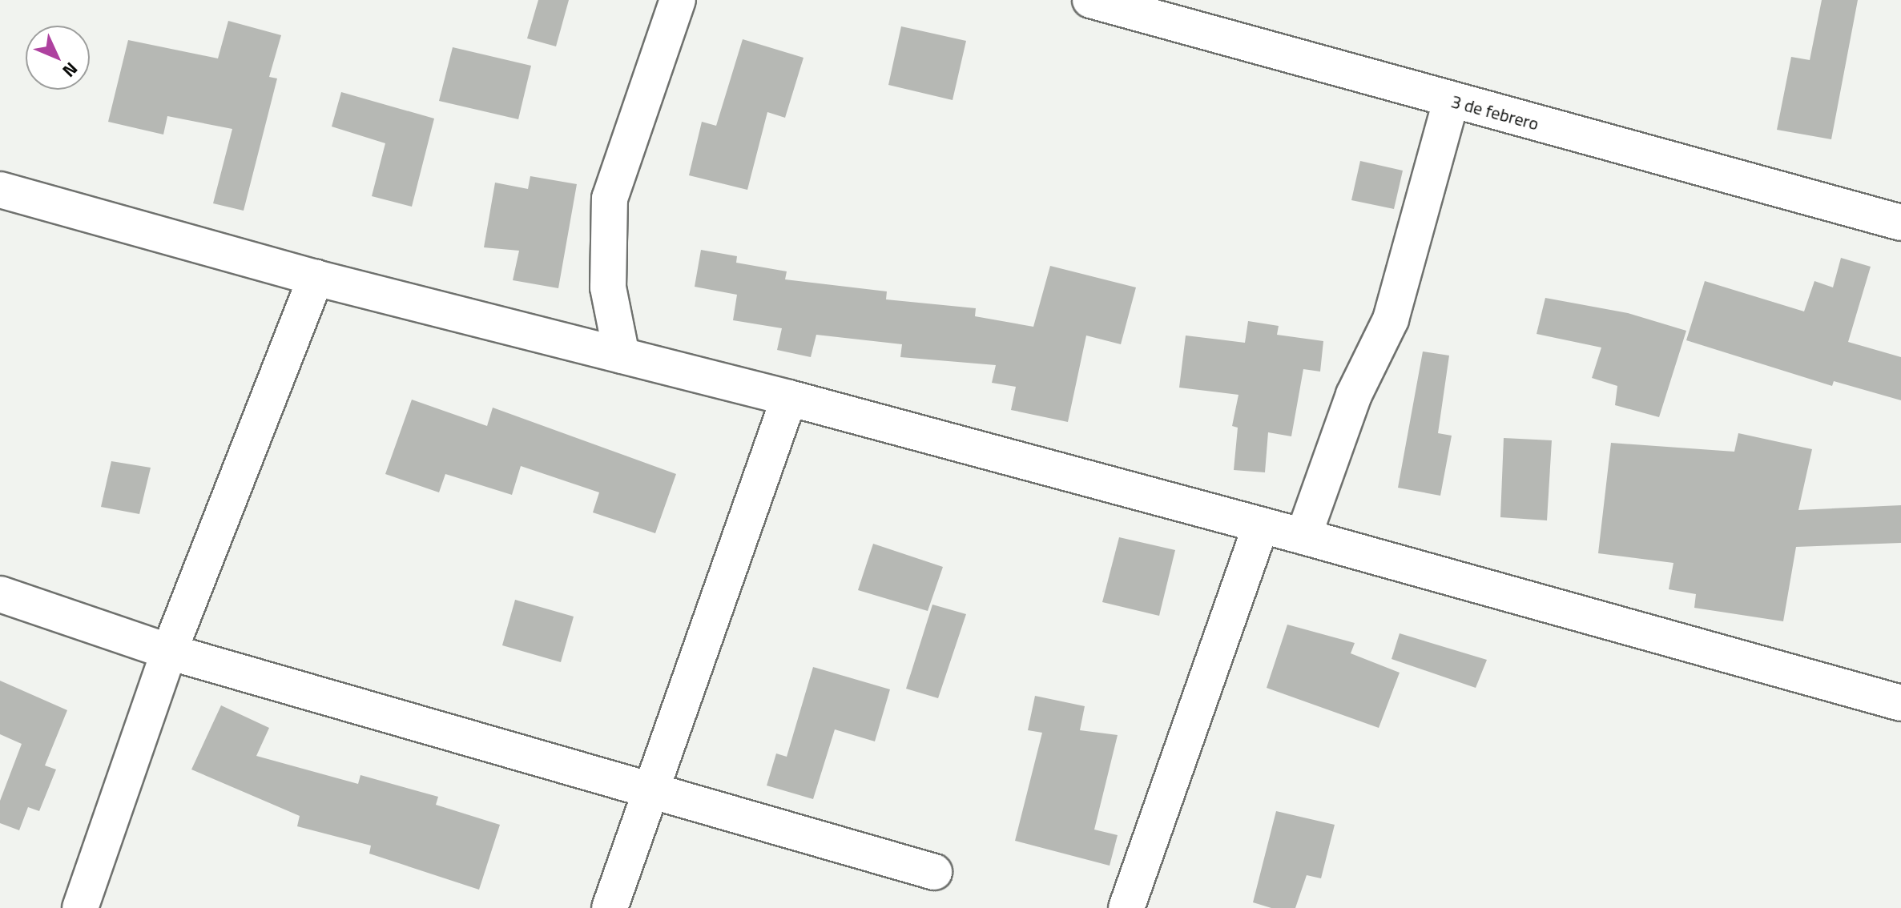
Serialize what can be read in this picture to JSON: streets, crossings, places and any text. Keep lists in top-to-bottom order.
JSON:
{
  "streets": {
    "street": ["3 de febrero"]
  },
  "north": "bottom right"
}
